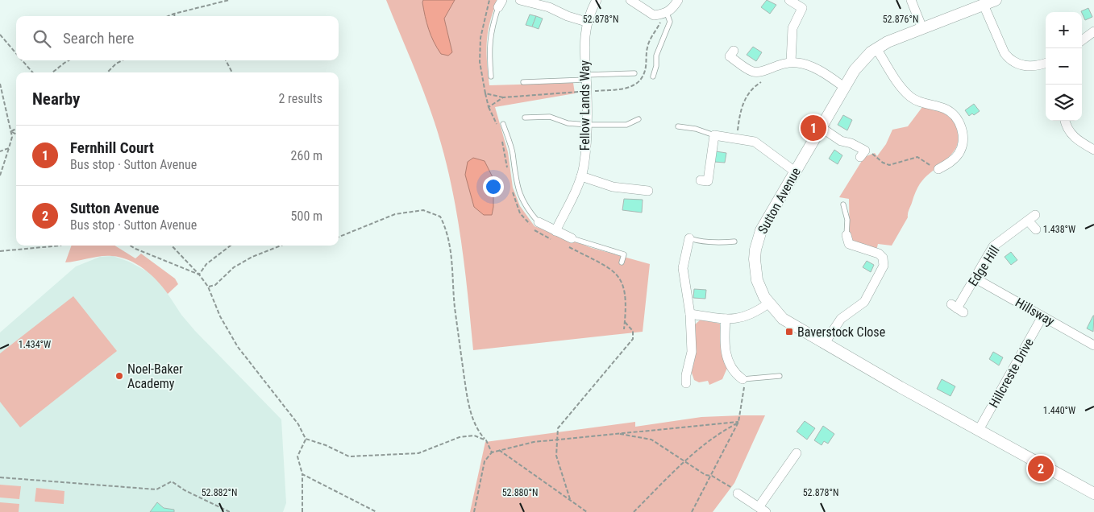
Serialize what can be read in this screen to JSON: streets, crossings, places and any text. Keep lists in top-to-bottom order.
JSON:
{
  "streets": {
    "street": [
      "Fellow Lands Way",
      "Sutton Avenue",
      "Edge Hill",
      "Hillsway",
      "Hillcreste Drive"
    ]
  },
  "crossings": [
    ["Sutton Avenue", "Hillcreste Drive"],
    ["Edge Hill", "Hillsway"],
    ["Hillsway", "Hillcreste Drive"]
  ],
  "places": {
    "transit": ["Baverstock Close"],
    "other": ["Noel-Baker Academy"]
  },
  "page": {
    "map_buttons": ["+", "−"],
    "search": "Search here",
    "heading": ["Nearby", "2 results"],
    "pins": ["1", "2"],
    "list": [
      {
        "mark": "1",
        "name": "Fernhill Court",
        "note": "Bus stop · Sutton Avenue",
        "value": "260 m"
      },
      {
        "mark": "2",
        "name": "Sutton Avenue",
        "note": "Bus stop · Sutton Avenue",
        "value": "500 m"
      }
    ]
  },
  "coordinates": [
    "52.876°N",
    "52.878°N",
    "1.438°W",
    "1.434°W",
    "1.440°W",
    "52.882°N",
    "52.880°N"
  ]
}
